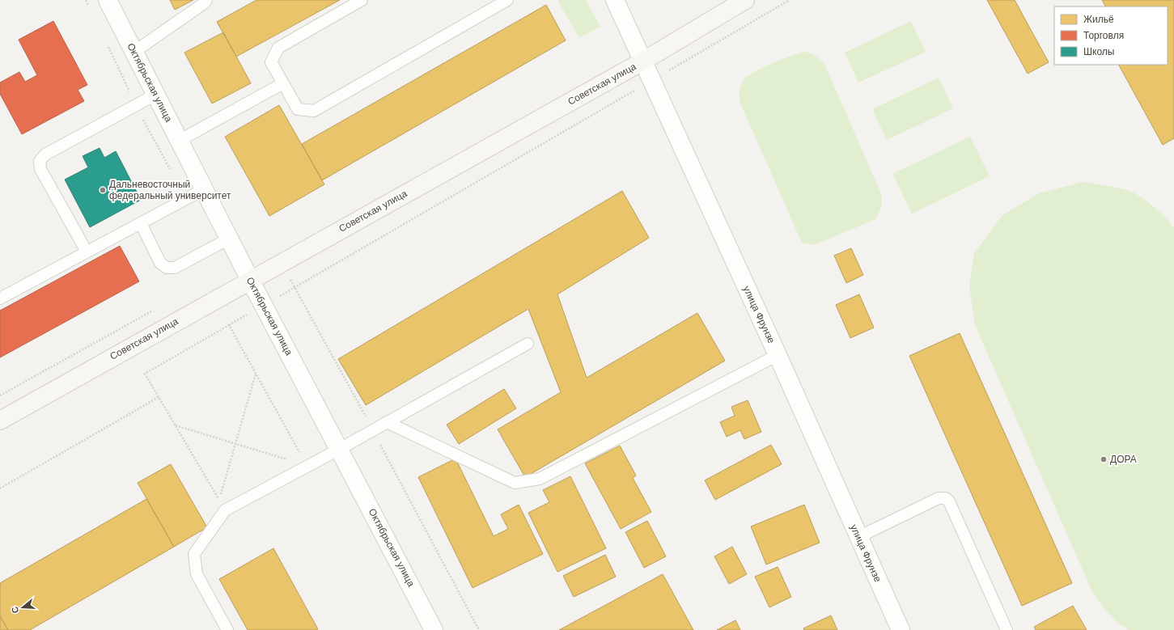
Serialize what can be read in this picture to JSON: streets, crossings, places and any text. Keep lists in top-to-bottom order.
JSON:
{
  "streets": {
    "main road": ["Советская улица"],
    "street": ["Октябрьская улица", "улица Фрунзе"]
  },
  "crossings": [
    ["Октябрьская улица", "Советская улица"],
    ["Советская улица", "улица Фрунзе"]
  ],
  "places": ["Дальневосточный федеральный университет", "ДОРА"],
  "legend": ["Жильё", "Торговля", "Школы"],
  "north": "left"
}
